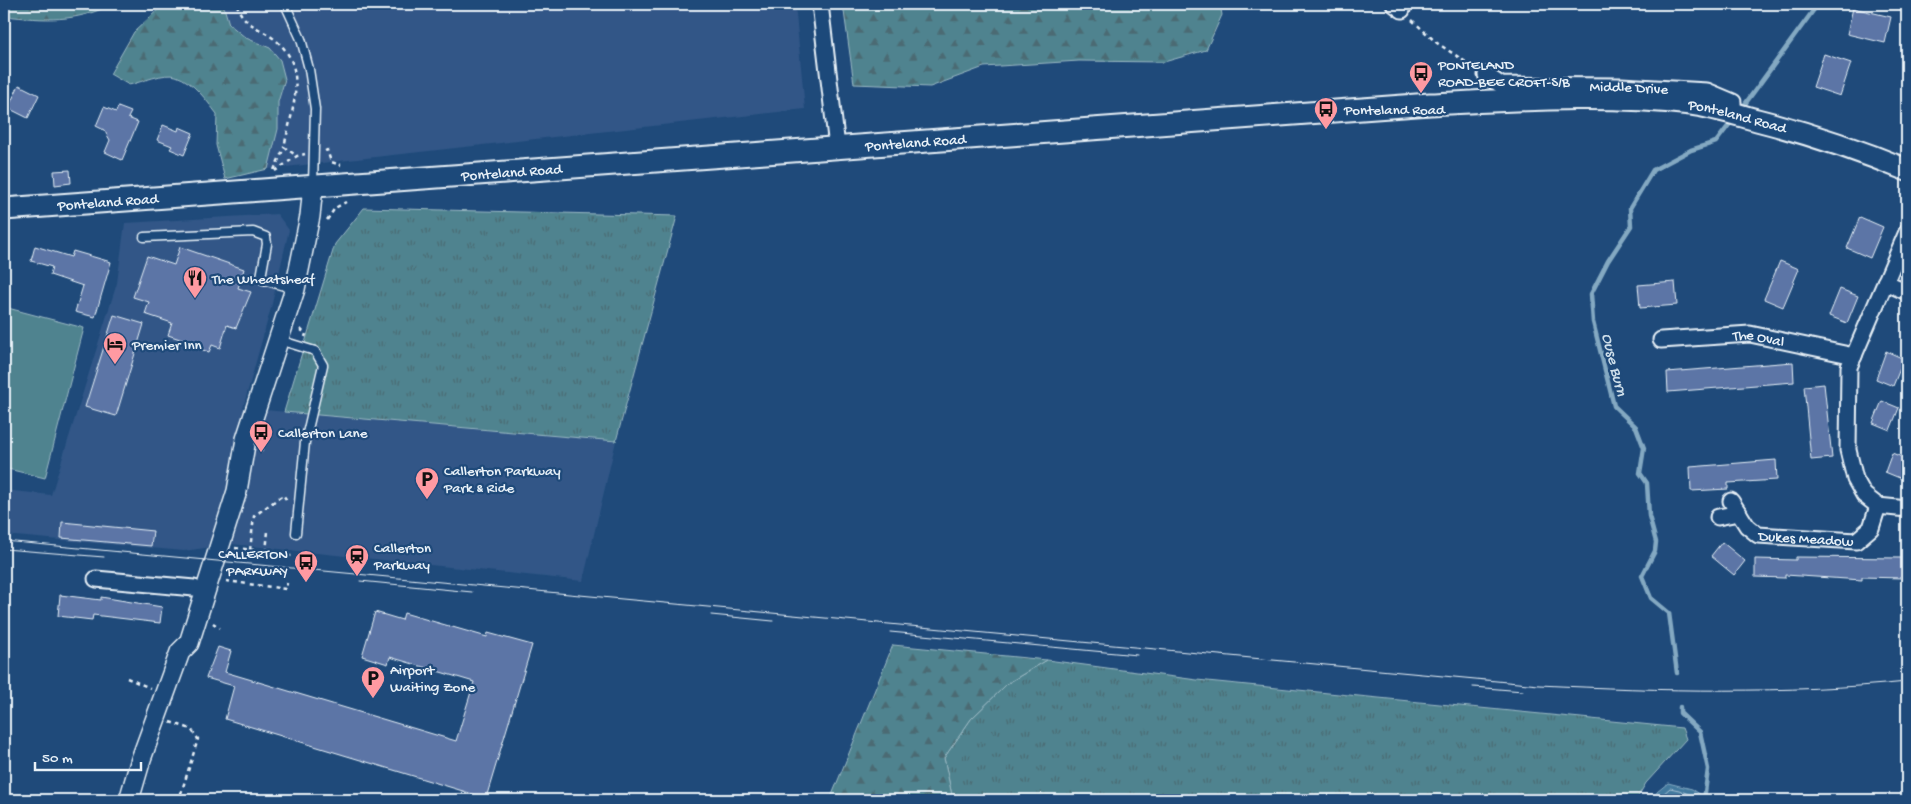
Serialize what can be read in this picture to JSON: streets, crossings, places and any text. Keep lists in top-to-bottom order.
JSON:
{
  "streets": {
    "main road": ["Ponteland Road"],
    "street": ["Middle Drive", "The Oval", "Dukes Meadow"]
  },
  "crossings": [
    ["Middle Drive", "Ponteland Road"]
  ],
  "water": ["Ouse Burn"],
  "places": {
    "bus stop": [
      "PONTELAND ROAD-BEE CROFT-S/B",
      "Ponteland Road",
      "Callerton Lane",
      "CALLERTON PARKWAY"
    ],
    "restaurant": ["The Wheatsheaf"],
    "hotel": ["Premier Inn"],
    "parking": ["Callerton Parkway Park & Ride", "Airport Waiting Zone"],
    "station": ["Callerton Parkway"]
  },
  "scale_bar": "50 m"
}
